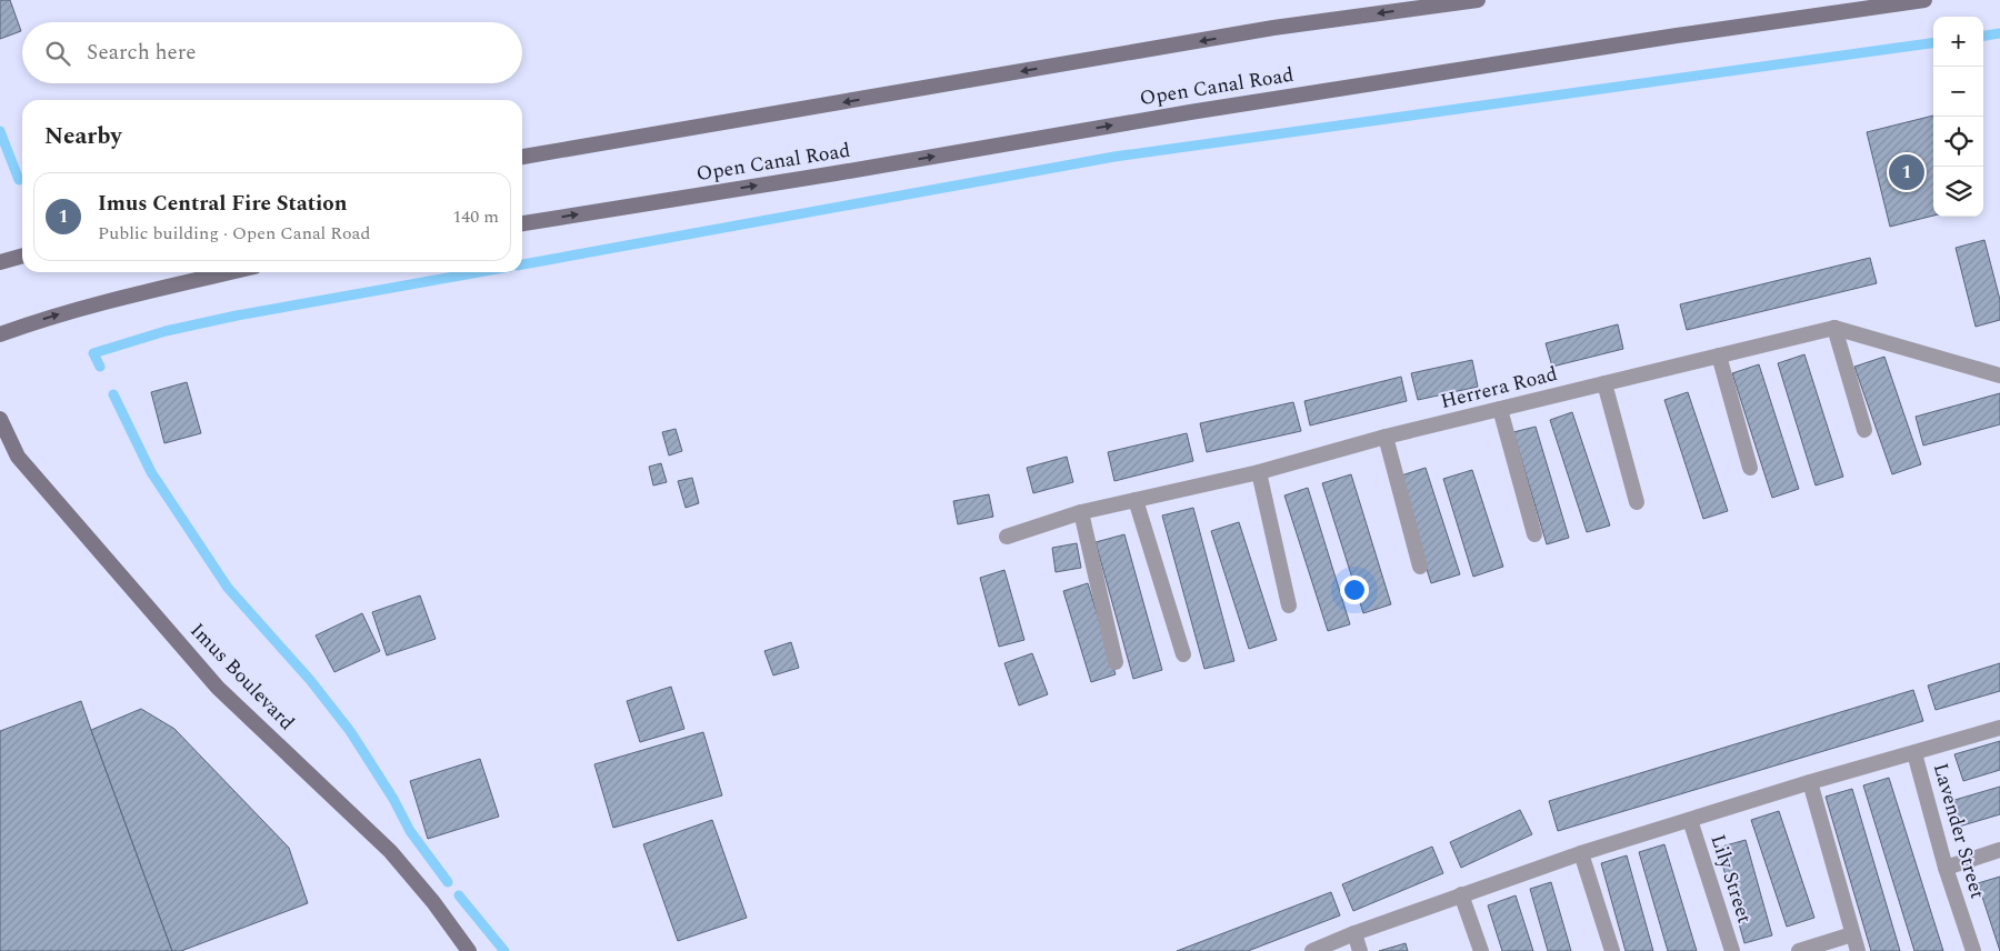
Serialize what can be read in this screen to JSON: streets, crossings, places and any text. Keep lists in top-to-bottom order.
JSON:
{
  "streets": {
    "main road": ["Open Canal Road", "Imus Boulevard"],
    "street": ["Herrera Road", "Lavender Street", "Lily Street"]
  },
  "page": {
    "map_buttons": ["+", "−"],
    "search": "Search here",
    "heading": "Nearby",
    "pins": "1",
    "list": [
      {
        "mark": "1",
        "name": "Imus Central Fire Station",
        "note": "Public building · Open Canal Road",
        "value": "140 m"
      }
    ]
  }
}
